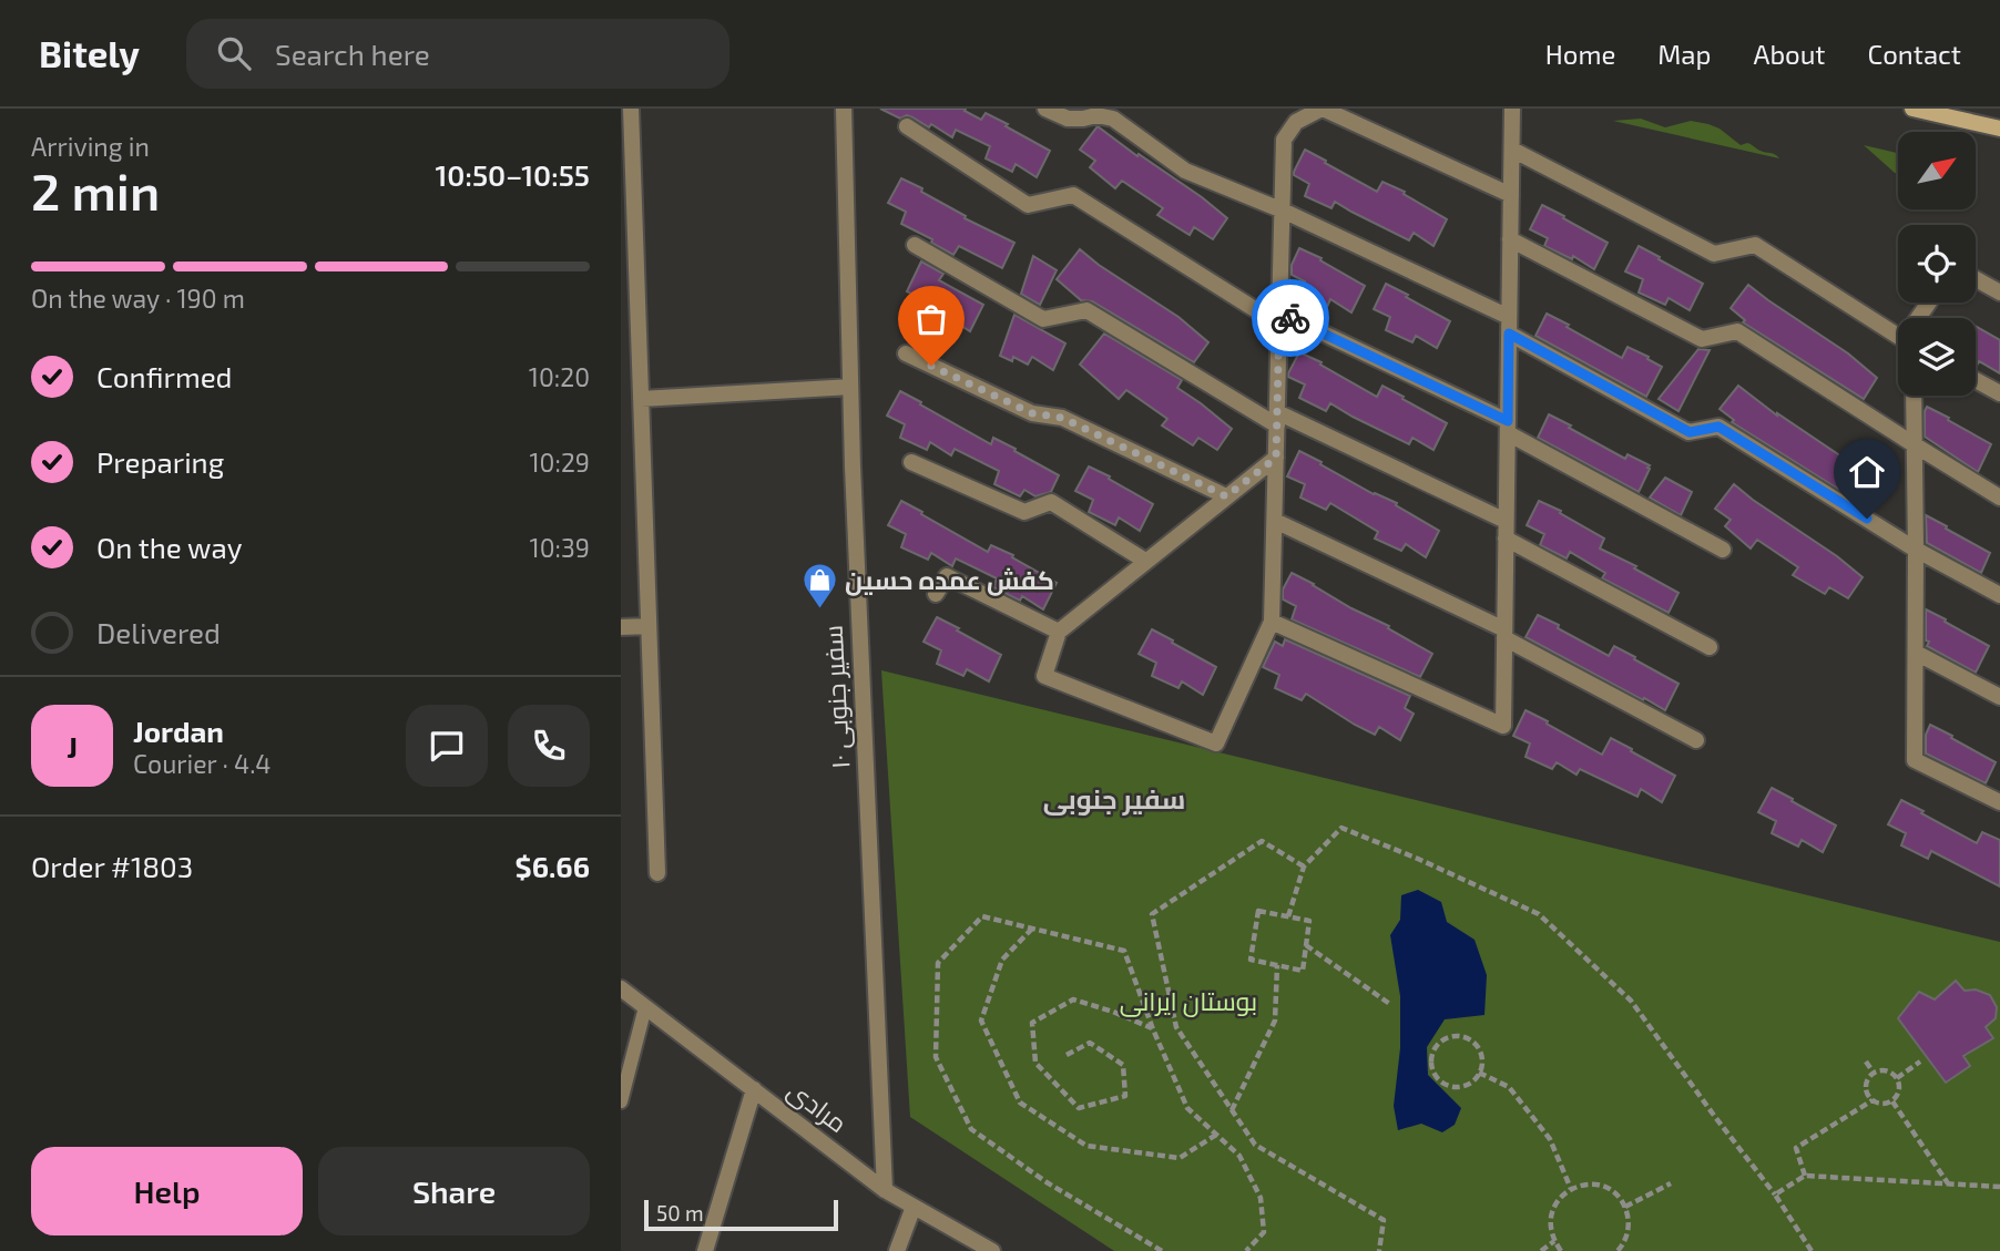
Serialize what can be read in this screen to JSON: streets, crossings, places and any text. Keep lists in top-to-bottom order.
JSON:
{
  "streets": {
    "street": ["سفیر جنوبی ۱۰", "مرادی"]
  },
  "crossings": [
    ["سفیر جنوبی ۱۰", "مرادی"]
  ],
  "districts": ["سفیر جنوبی"],
  "parks": ["بوستان ایرانی"],
  "places": {
    "shop": ["کفش عمده حسین"]
  },
  "scale_bar": "50 m",
  "north": "top right",
  "page": {
    "header": "Bitely",
    "search": "Search here",
    "nav": [
      "Home",
      "Map",
      "About",
      "Contact"
    ],
    "heading": ["2 min", "Arriving in", "10:50–10:55"],
    "panel": [
      "Jordan",
      "Courier · 4.4",
      "Order #1803",
      "$6.66"
    ],
    "bar": "On the way · 190 m",
    "list": [
      ["Confirmed", "10:20"],
      ["Preparing", "10:29"],
      ["On the way", "10:39"],
      "Delivered"
    ],
    "round": "J",
    "buttons": ["Help", "Share"],
    "scale": "50 m"
  }
}
